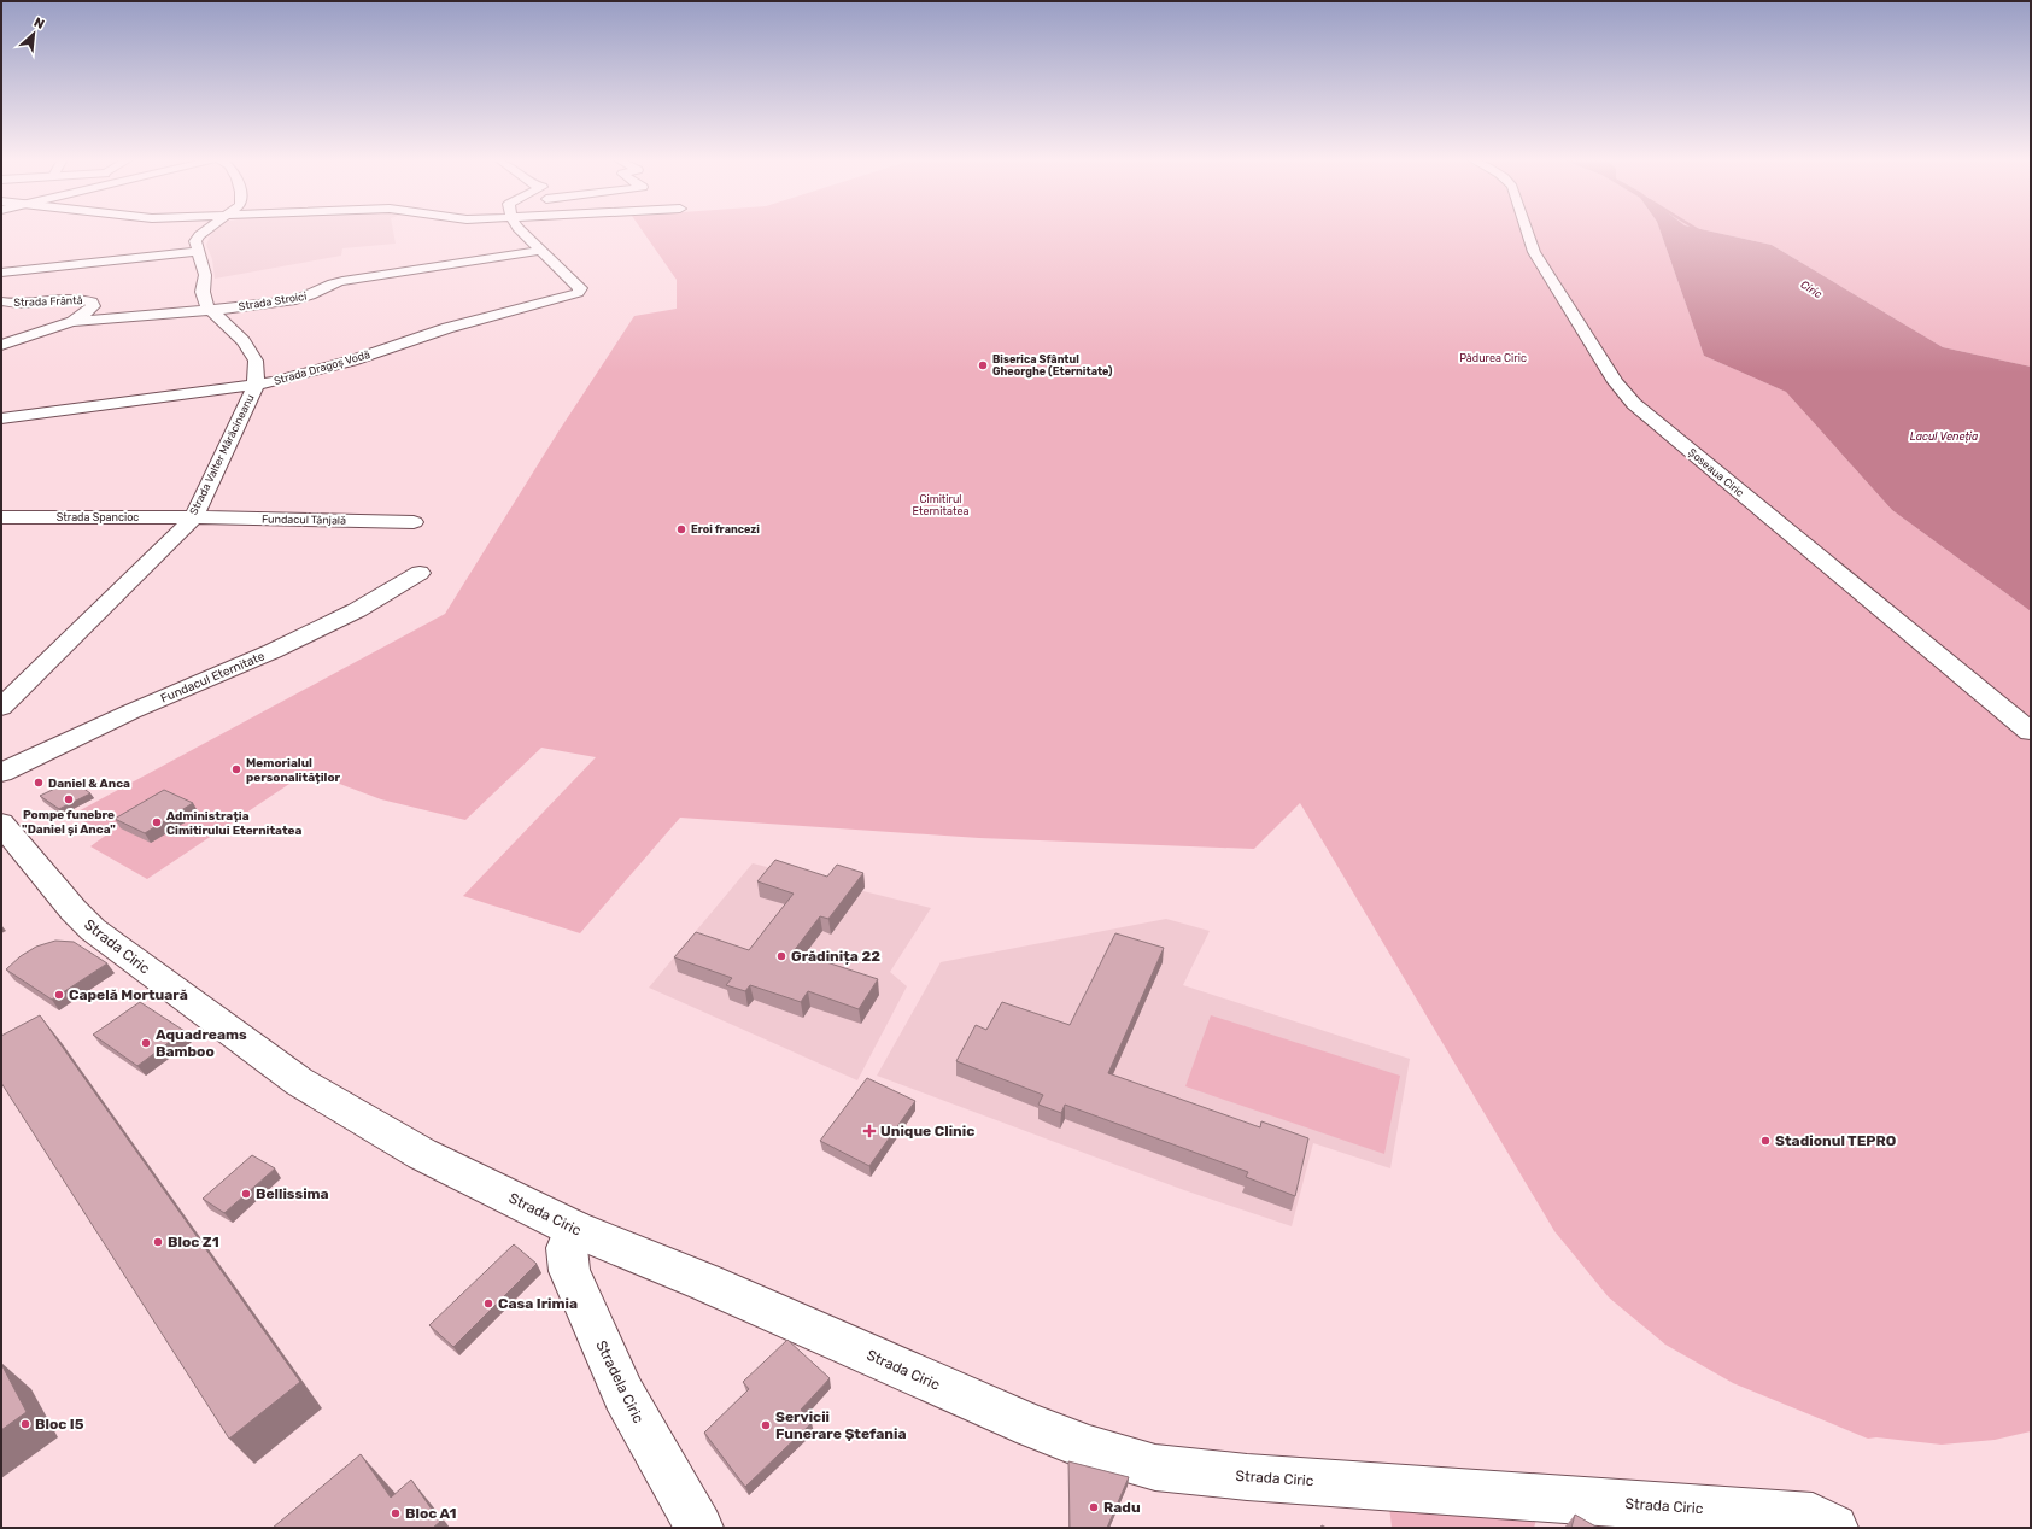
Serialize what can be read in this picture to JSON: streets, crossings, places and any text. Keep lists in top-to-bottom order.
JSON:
{
  "streets": {
    "street": [
      "Strada Frântă",
      "Strada Stroici",
      "Strada Dragoș Vodă",
      "Strada Valter Mărăcineanu",
      "Șoseaua Ciric",
      "Strada Spancioc",
      "Fundacul Tânjală",
      "Fundacul Eternitate",
      "Strada Ciric",
      "Stradela Ciric"
    ]
  },
  "crossings": [
    ["Strada Frântă", "Strada Stroici"],
    ["Strada Stroici", "Strada Dragoș Vodă"],
    ["Strada Stroici", "Strada Valter Mărăcineanu"],
    ["Strada Dragoș Vodă", "Strada Valter Mărăcineanu"],
    ["Strada Valter Mărăcineanu", "Strada Spancioc"],
    ["Strada Valter Mărăcineanu", "Fundacul Tânjală"],
    ["Strada Spancioc", "Fundacul Tânjală"],
    ["Strada Ciric", "Stradela Ciric"]
  ],
  "water": ["Ciric", "Lacul Veneția"],
  "parks": ["Pădurea Ciric", "Cimitirul Eternitatea"],
  "places": {
    "other": [
      "Biserica Sfântul Gheorghe (Eternitate)",
      "Eroi francezi",
      "Memorialul personalităților",
      "Daniel & Anca",
      "Pompe funebre \"Daniel și Anca\"",
      "Administrația Cimitirului Eternitatea",
      "Grădinița 22",
      "Capelă Mortuară",
      "Aquadreams Bamboo",
      "Stadionul TEPRO",
      "Bellissima",
      "Bloc Z1",
      "Casa Irimia",
      "Bloc I5",
      "Servicii Funerare Ștefania",
      "Radu",
      "Bloc A1"
    ],
    "health": ["Unique Clinic"]
  },
  "north": "top right"
}
